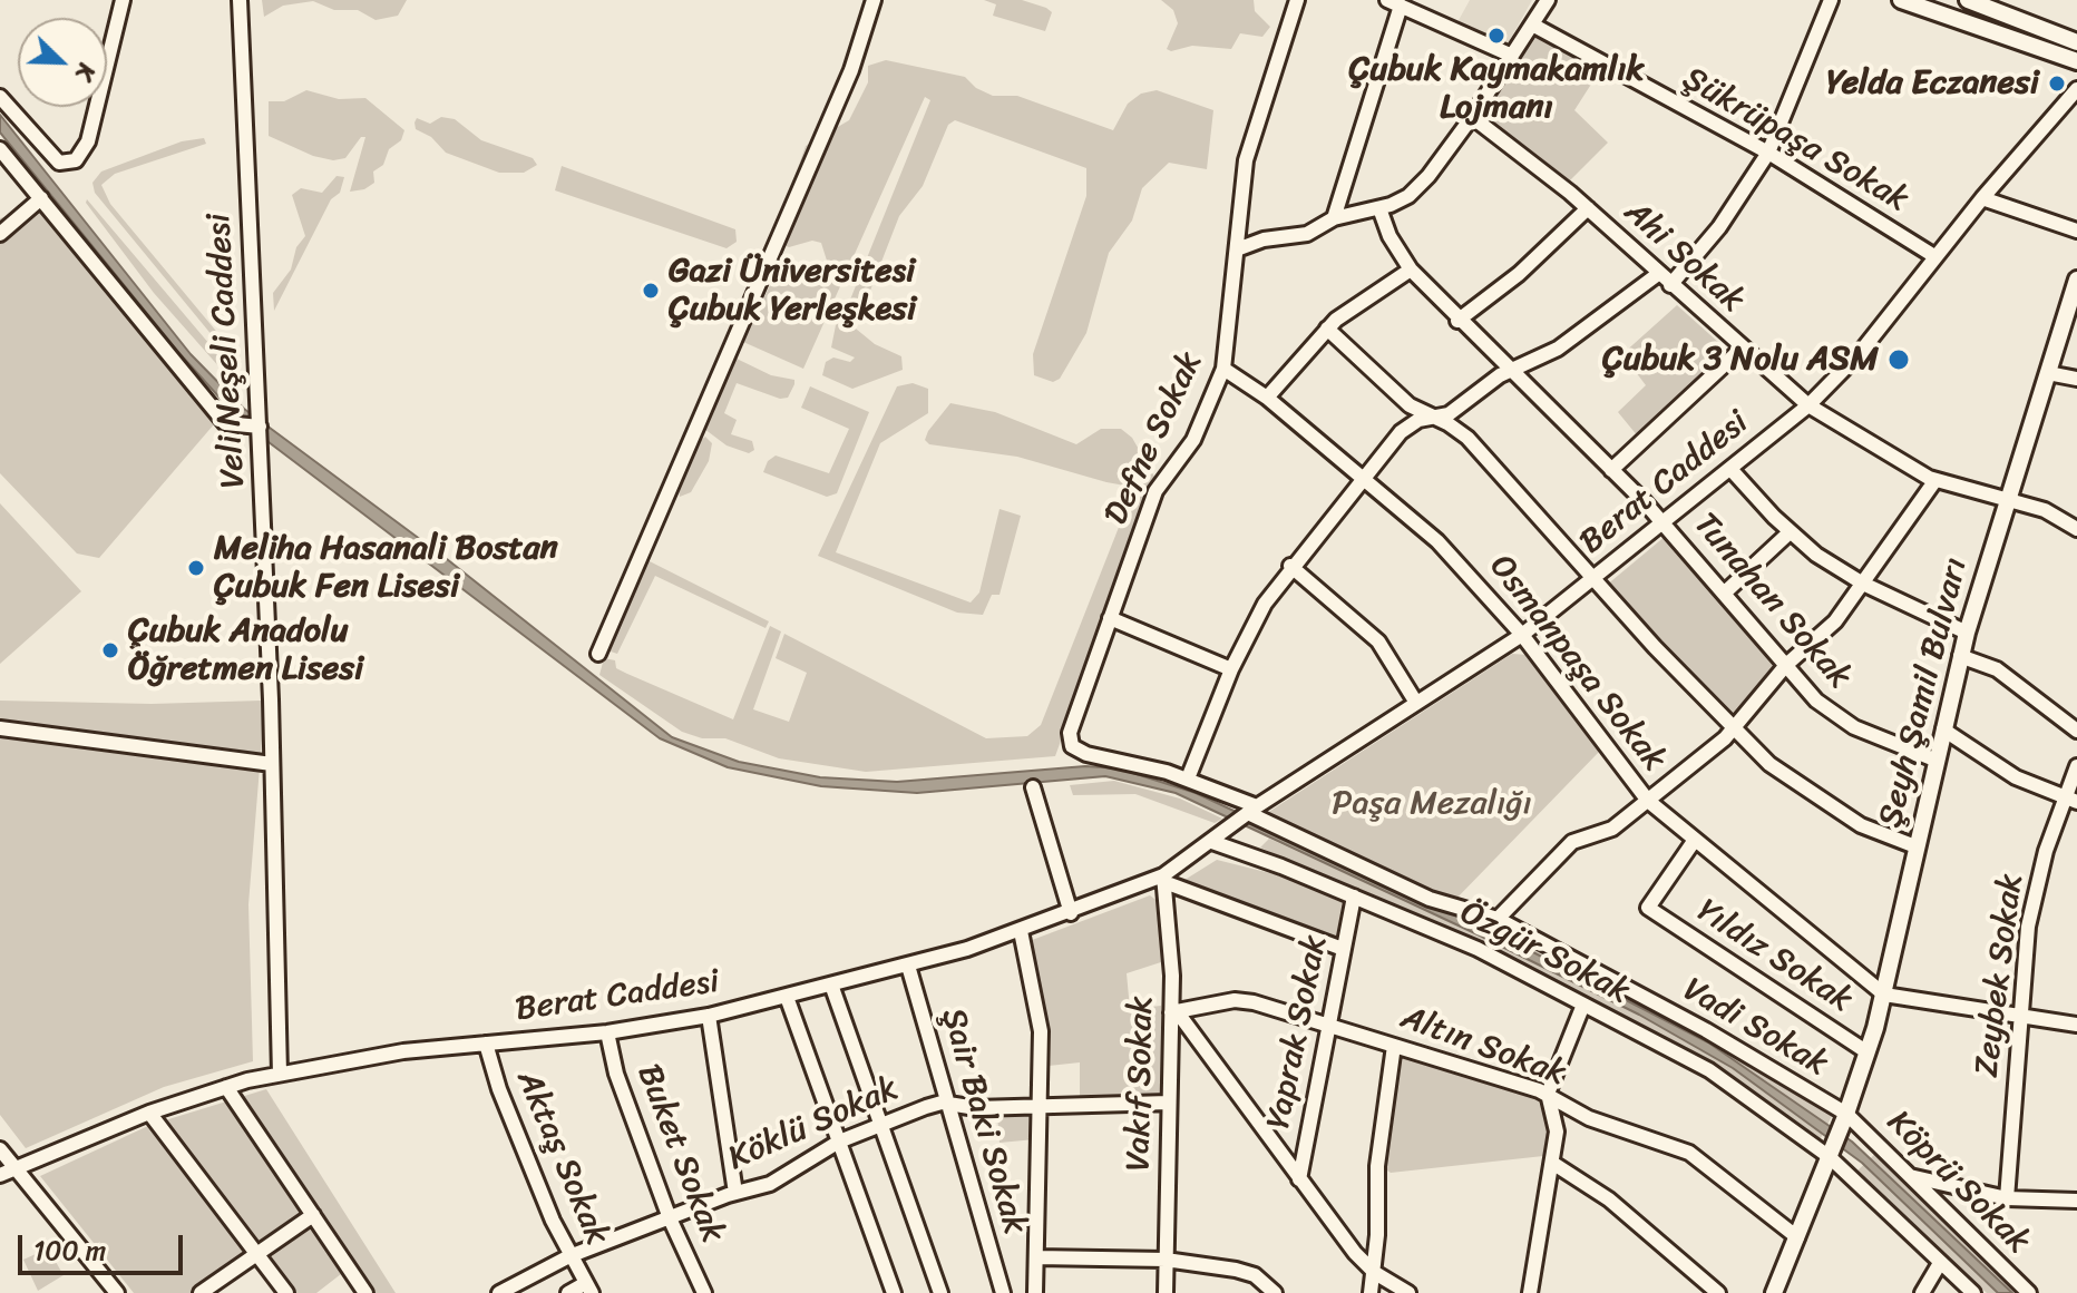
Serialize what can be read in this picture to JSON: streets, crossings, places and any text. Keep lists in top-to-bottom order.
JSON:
{
  "streets": {
    "main road": ["Şeyh Şamil Bulvarı"],
    "street": [
      "Şükrüpaşa Sokak",
      "Ahi Sokak",
      "Veli Neşeli Caddesi",
      "Defne Sokak",
      "Berat Caddesi",
      "Tunahan Sokak",
      "Osmanpaşa Sokak",
      "Özgür Sokak",
      "Yıldız Sokak",
      "Zeybek Sokak",
      "Vadi Sokak",
      "Yaprak Sokak",
      "Altın Sokak",
      "Vakıf Sokak",
      "Şair Baki Sokak",
      "Köklü Sokak",
      "Buket Sokak",
      "Aktaş Sokak",
      "Köprü Sokak"
    ]
  },
  "crossings": [
    ["Şükrüpaşa Sokak", "Berat Caddesi"],
    ["Ahi Sokak", "Berat Caddesi"],
    ["Ahi Sokak", "Şeyh Şamil Bulvarı"],
    ["Veli Neşeli Caddesi", "Berat Caddesi"],
    ["Defne Sokak", "Osmanpaşa Sokak"],
    ["Defne Sokak", "Vadi Sokak"],
    ["Berat Caddesi", "Tunahan Sokak"],
    ["Berat Caddesi", "Osmanpaşa Sokak"],
    ["Berat Caddesi", "Özgür Sokak"],
    ["Berat Caddesi", "Vadi Sokak"],
    ["Berat Caddesi", "Vakıf Sokak"],
    ["Berat Caddesi", "Şair Baki Sokak"],
    ["Berat Caddesi", "Buket Sokak"],
    ["Berat Caddesi", "Aktaş Sokak"],
    ["Tunahan Sokak", "Şeyh Şamil Bulvarı"],
    ["Osmanpaşa Sokak", "Şeyh Şamil Bulvarı"],
    ["Osmanpaşa Sokak", "Yıldız Sokak"],
    ["Şeyh Şamil Bulvarı", "Özgür Sokak"],
    ["Şeyh Şamil Bulvarı", "Yıldız Sokak"],
    ["Şeyh Şamil Bulvarı", "Vadi Sokak"],
    ["Şeyh Şamil Bulvarı", "Köprü Sokak"],
    ["Özgür Sokak", "Yaprak Sokak"],
    ["Vadi Sokak", "Köprü Sokak"],
    ["Yaprak Sokak", "Altın Sokak"],
    ["Altın Sokak", "Vakıf Sokak"],
    ["Vakıf Sokak", "Köklü Sokak"],
    ["Şair Baki Sokak", "Köklü Sokak"],
    ["Köklü Sokak", "Buket Sokak"],
    ["Köklü Sokak", "Aktaş Sokak"]
  ],
  "parks": ["Paşa Mezalığı"],
  "places": [
    "Çubuk Kaymakamlık Lojmanı",
    "Yelda Eczanesi",
    "Gazi Üniversitesi Çubuk Yerleşkesi",
    "Çubuk 3 Nolu ASM",
    "Meliha Hasanali Bostan Çubuk Fen Lisesi",
    "Çubuk Anadolu Öğretmen Lisesi"
  ],
  "scale_bar": "100 m",
  "north": "bottom right"
}
